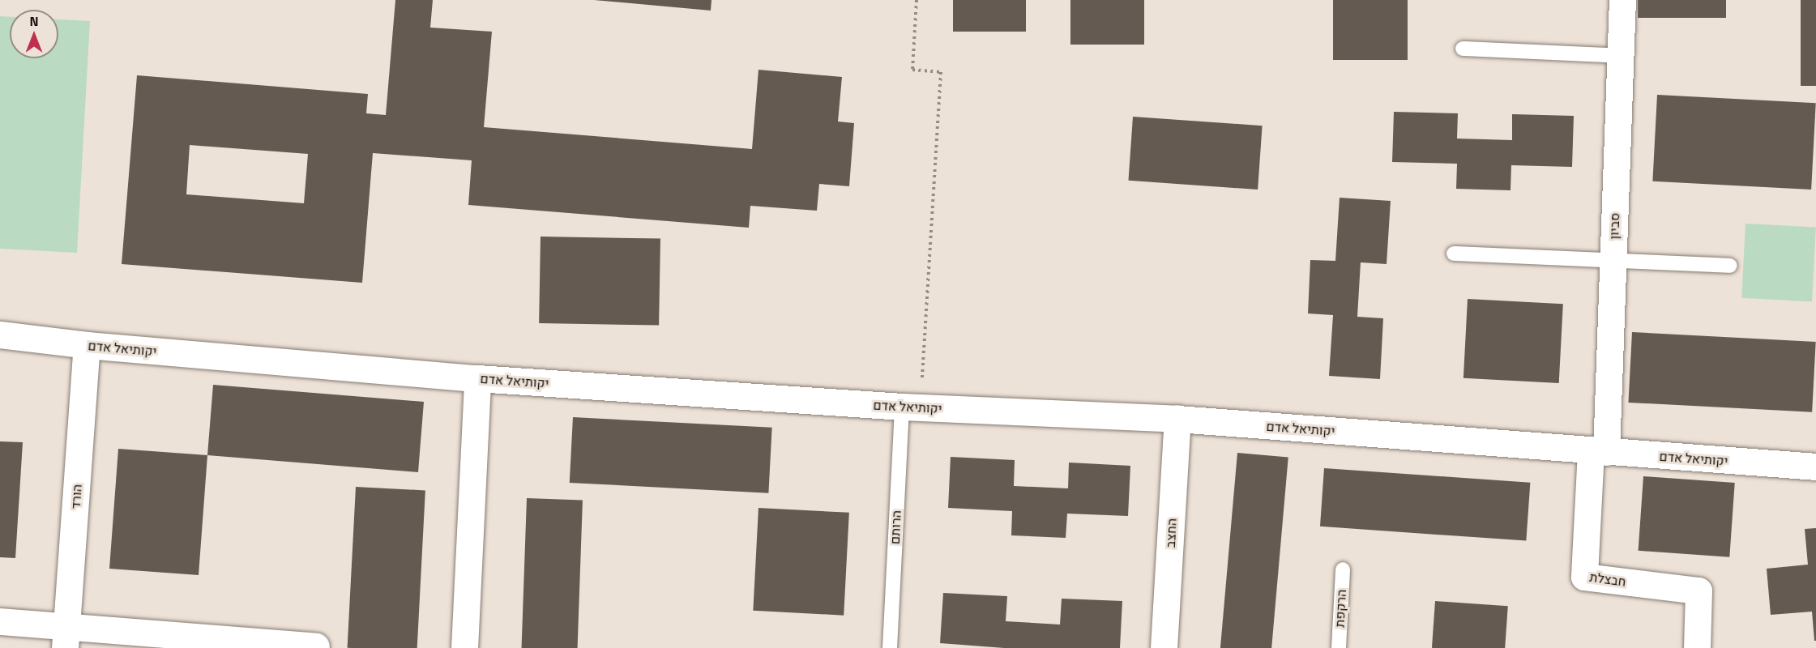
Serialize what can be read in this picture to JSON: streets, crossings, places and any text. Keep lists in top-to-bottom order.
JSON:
{
  "streets": {
    "street": [
      "סביון",
      "יקותיאל אדם",
      "הורד",
      "החצב",
      "חבצלת"
    ],
    "lane": ["הרותם", "הרקפת"]
  },
  "crossings": [
    ["סביון", "יקותיאל אדם"],
    ["סביון", "חבצלת"],
    ["יקותיאל אדם", "הורד"],
    ["יקותיאל אדם", "הרותם"],
    ["יקותיאל אדם", "החצב"],
    ["יקותיאל אדם", "חבצלת"]
  ],
  "north": "top"
}
